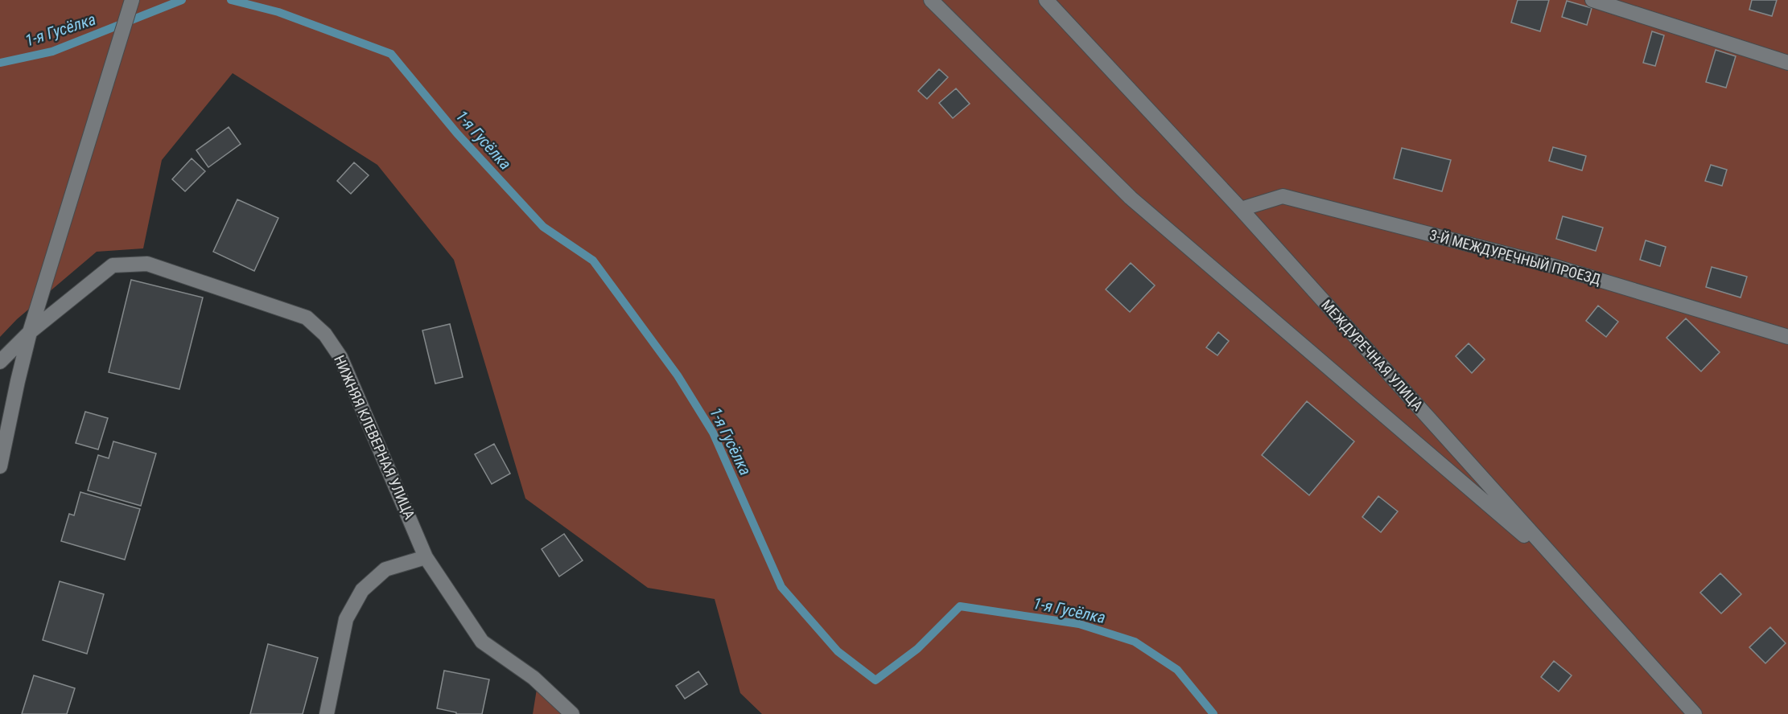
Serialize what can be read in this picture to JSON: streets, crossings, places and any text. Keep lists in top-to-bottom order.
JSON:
{
  "streets": {
    "street": ["3-Й МЕЖДУРЕЧНЫЙ ПРОЕЗД", "МЕЖДУРЕЧНАЯ УЛИЦА", "НИЖНЯЯ КЛЕВЕРНАЯ УЛИЦА"]
  },
  "crossings": [
    ["3-Й МЕЖДУРЕЧНЫЙ ПРОЕЗД", "МЕЖДУРЕЧНАЯ УЛИЦА"]
  ],
  "water": ["1-я Гусёлка"]
}
